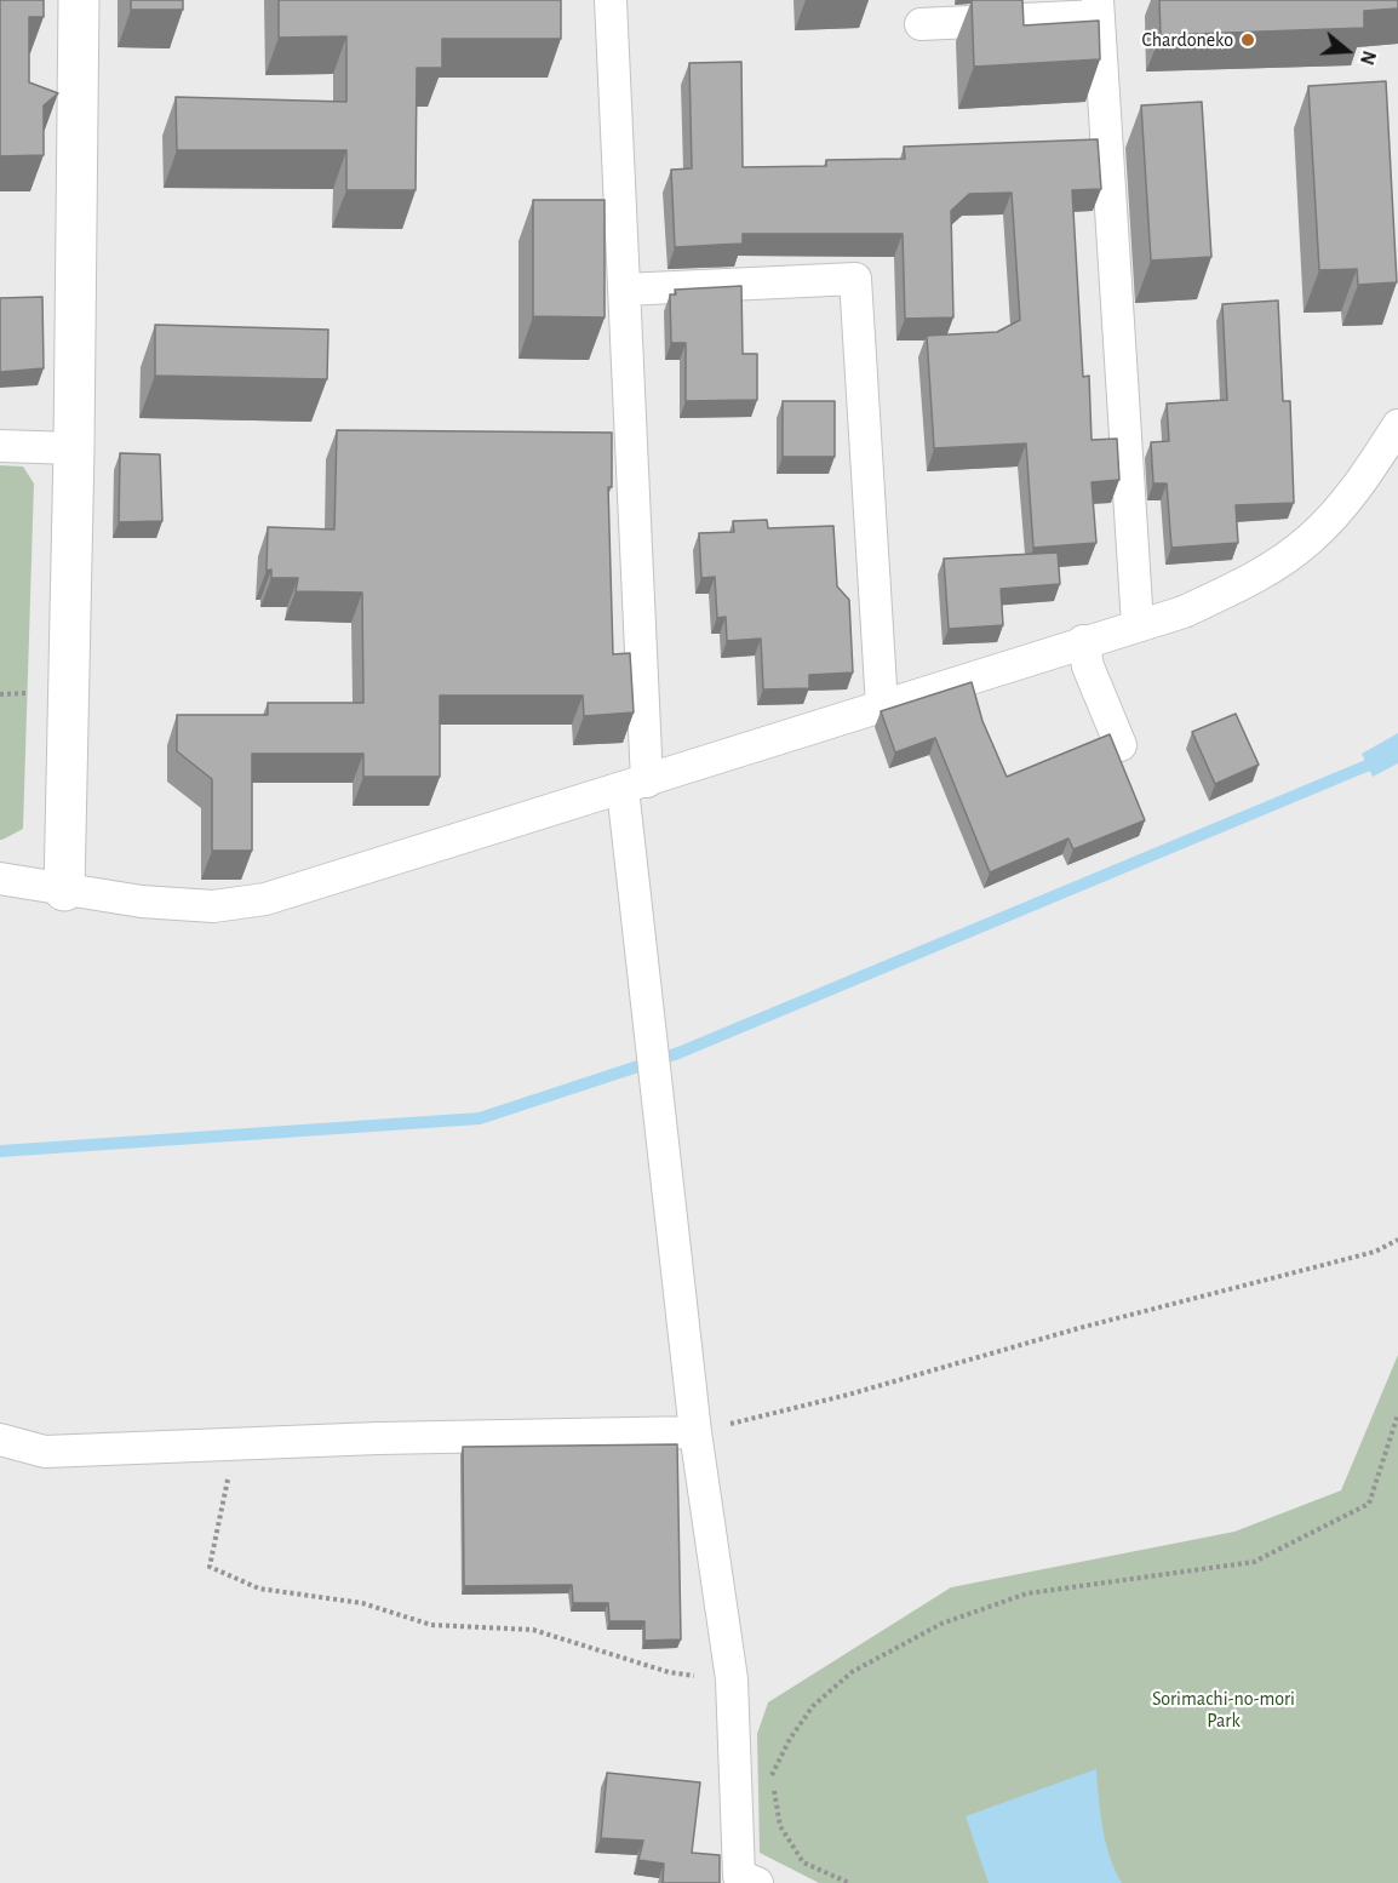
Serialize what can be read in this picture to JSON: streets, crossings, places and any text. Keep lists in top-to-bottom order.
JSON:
{
  "parks": ["Sorimachi-no-mori Park"],
  "places": ["Chardoneko"],
  "north": "right"
}
